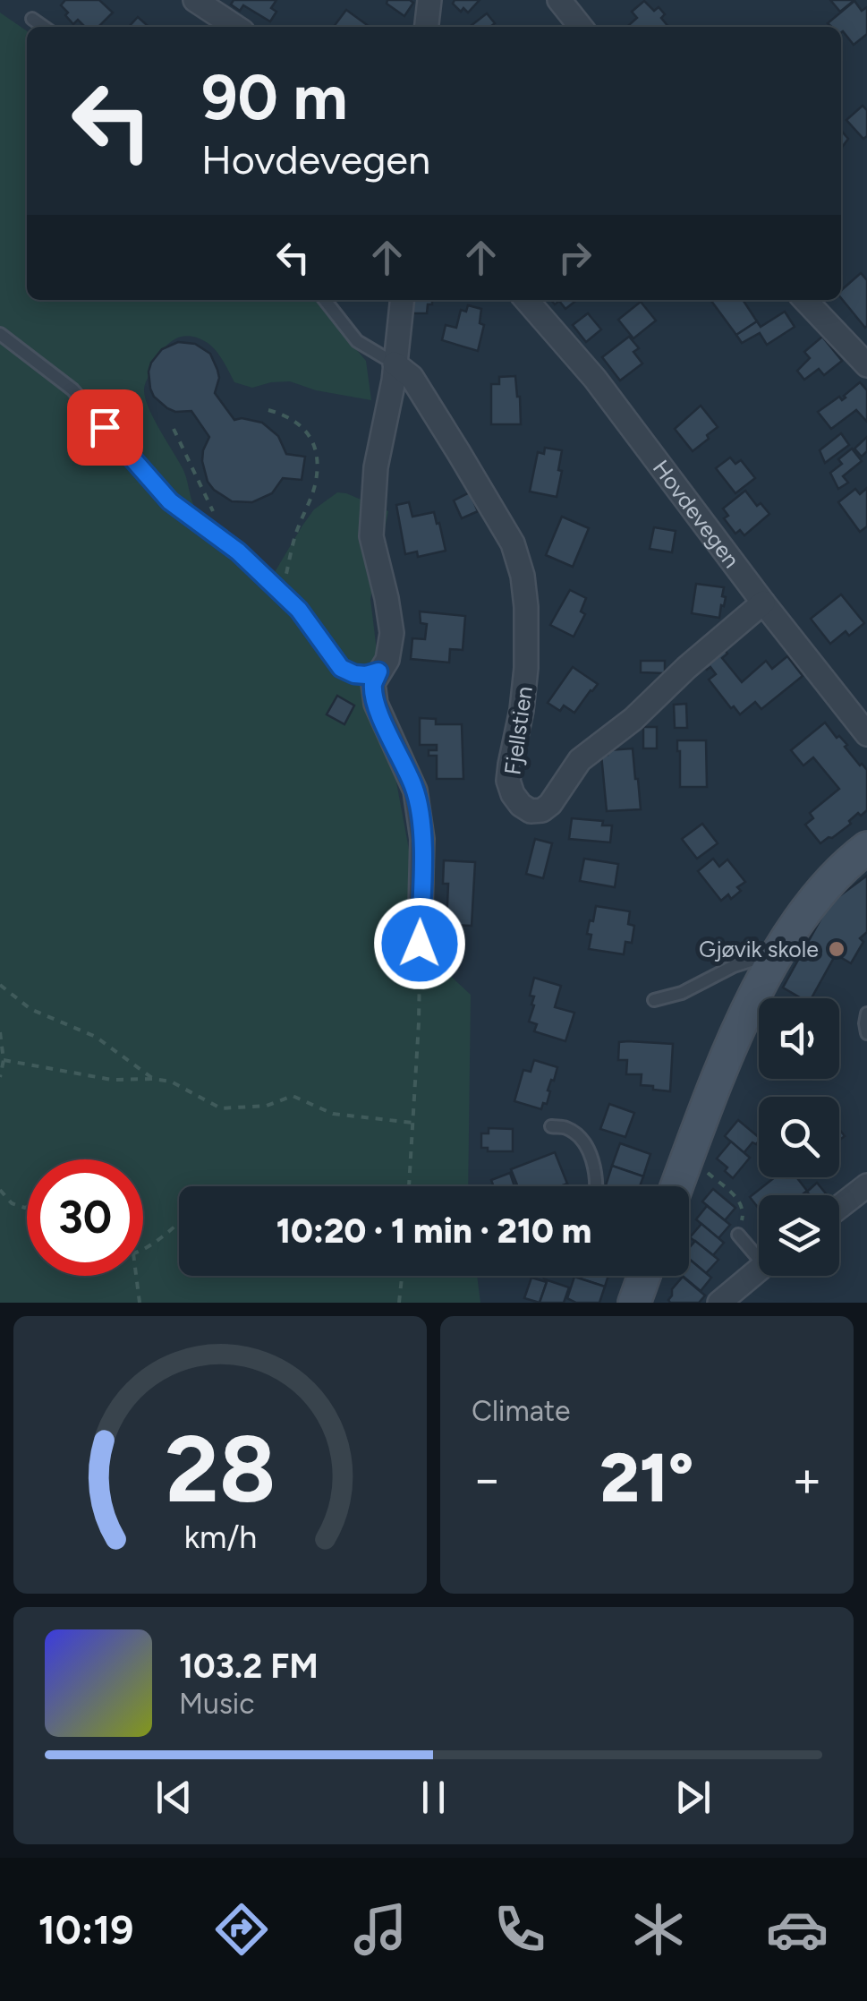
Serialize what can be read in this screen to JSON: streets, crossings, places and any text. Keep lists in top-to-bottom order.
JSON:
{
  "streets": {
    "street": ["Hovdevegen", "Fjellstien"]
  },
  "crossings": [
    ["Hovdevegen", "Fjellstien"]
  ],
  "places": ["Gjøvik skole"],
  "page": {
    "turn": ["90 m", "Hovdevegen"],
    "limit": "30",
    "trip": "10:20 · 1 min · 210 m",
    "tile": "Climate",
    "heat": ["−", "21°", "+"],
    "song": ["103.2 FM", "Music"],
    "tabs": "10:19",
    "gauge": ["28", "km/h"]
  }
}
